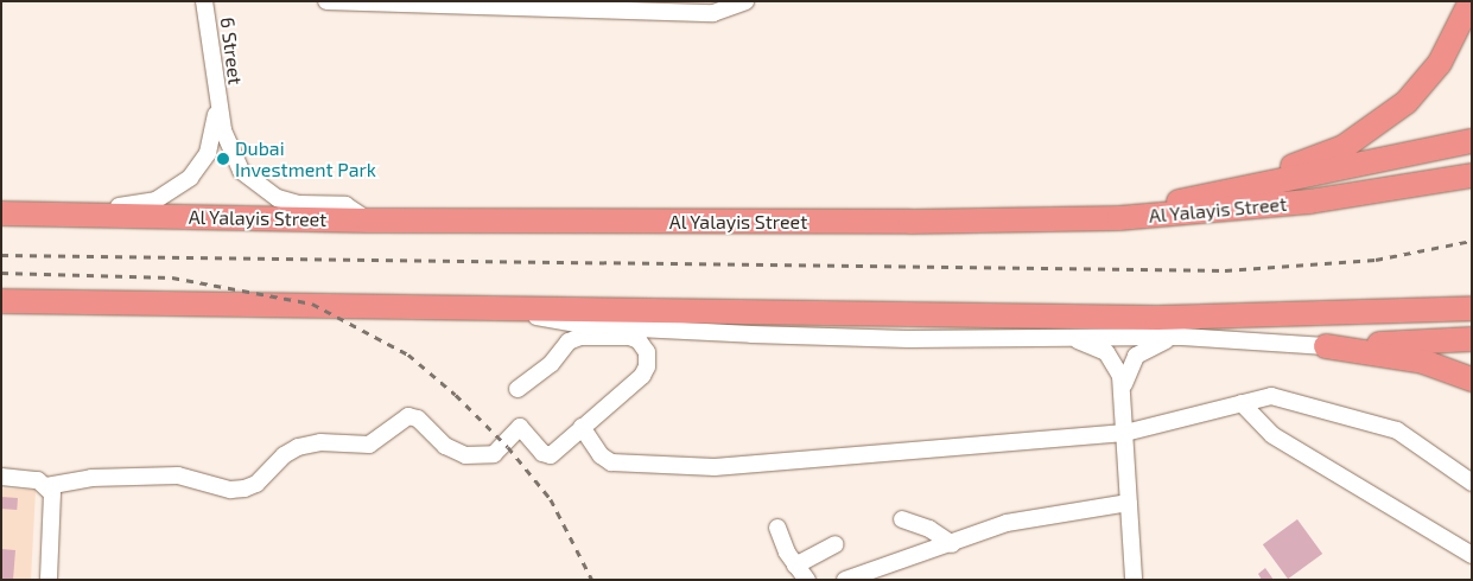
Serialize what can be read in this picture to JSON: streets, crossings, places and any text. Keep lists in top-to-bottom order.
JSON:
{
  "streets": {
    "highway": ["Al Yalayis Street"],
    "street": ["6 Street"]
  },
  "places": ["Dubai Investment Park"]
}
